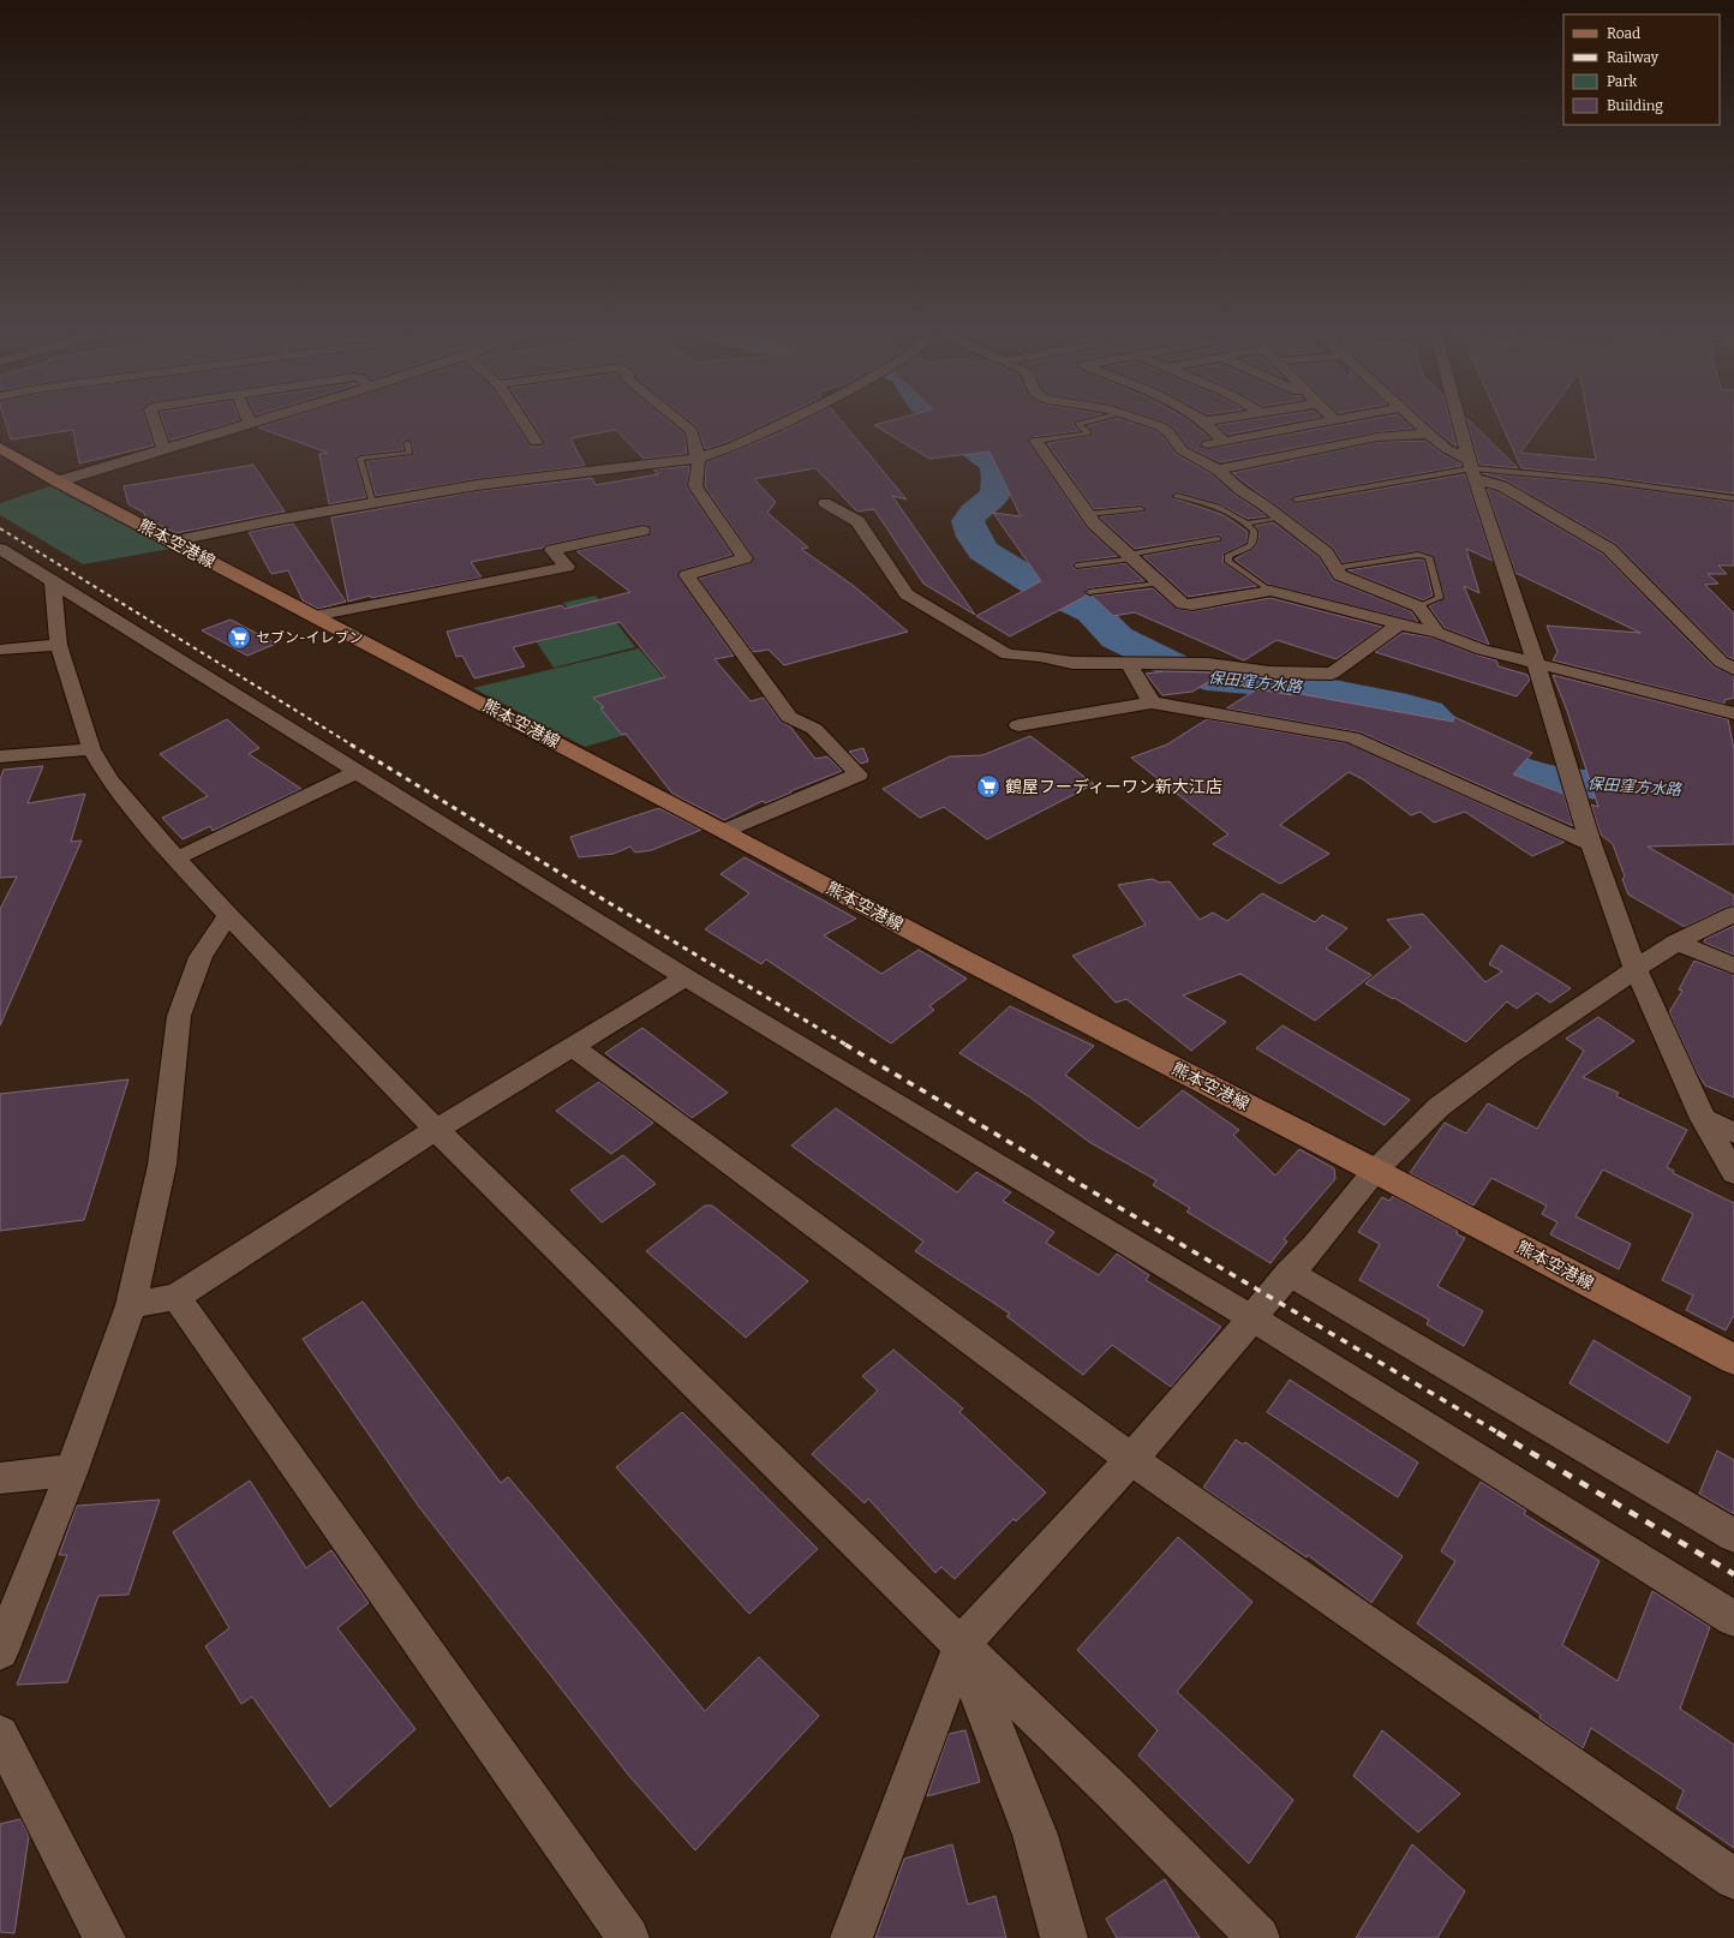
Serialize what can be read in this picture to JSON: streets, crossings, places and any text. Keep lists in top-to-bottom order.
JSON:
{
  "streets": {
    "main road": ["熊本空港線"]
  },
  "water": ["保田窪方水路"],
  "places": {
    "supermarket": ["セブン-イレブン", "鶴屋フーディーワン新大江店"]
  },
  "legend": [
    "Road",
    "Railway",
    "Park",
    "Building"
  ]
}
